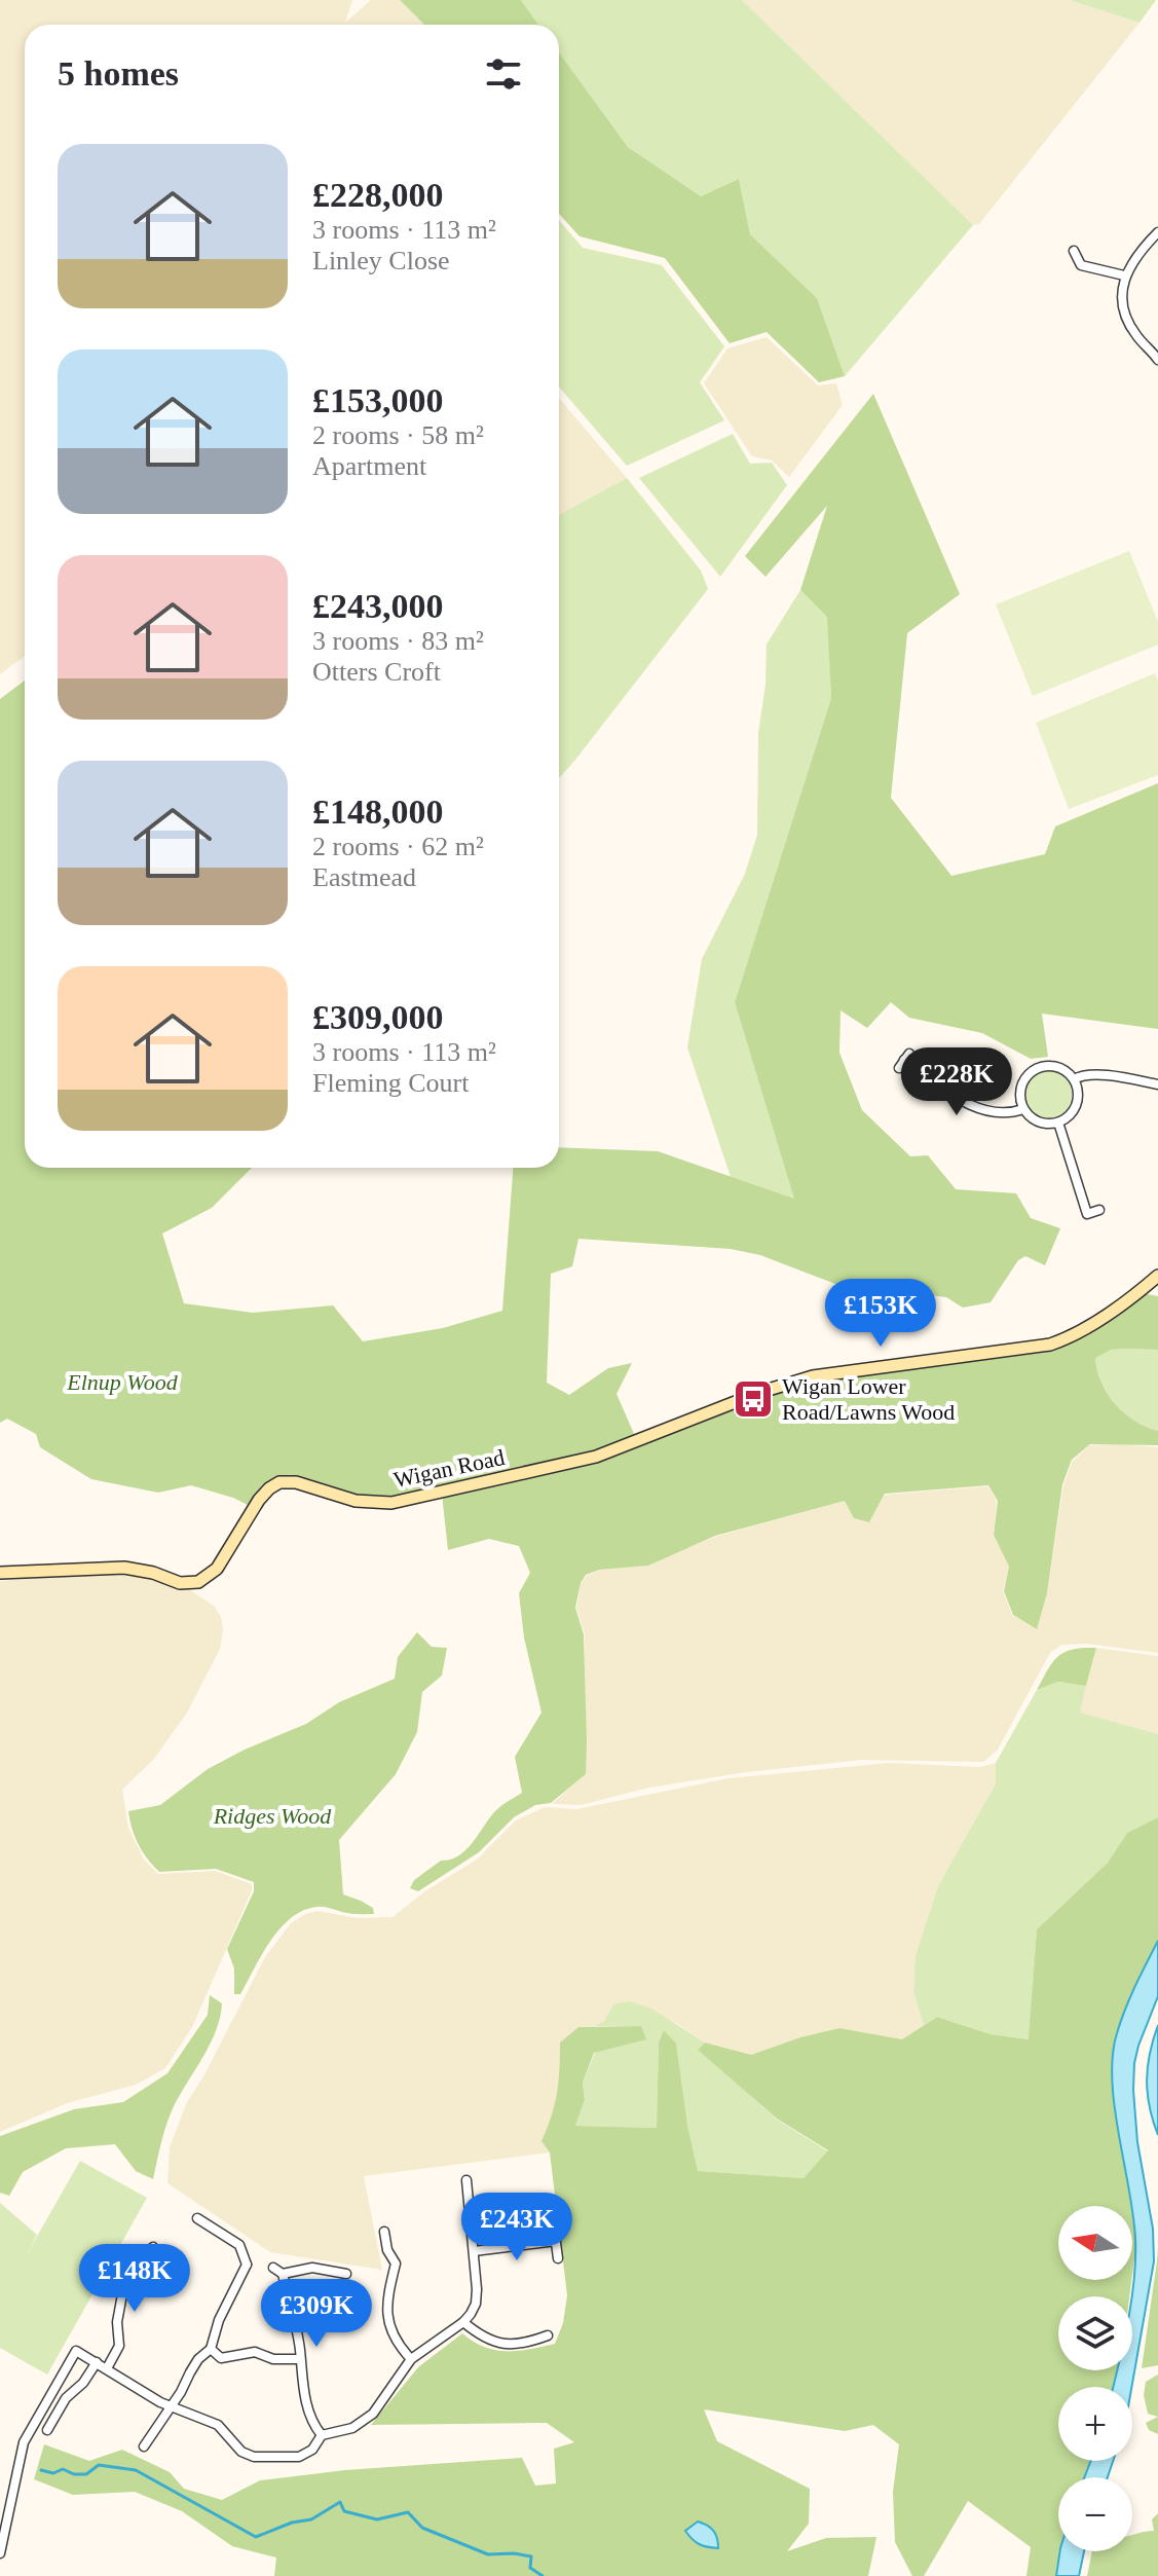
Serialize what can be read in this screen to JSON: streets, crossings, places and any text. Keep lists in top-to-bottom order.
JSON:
{
  "streets": {
    "main road": ["Wigan Road"]
  },
  "parks": ["Elnup Wood", "Ridges Wood"],
  "places": {
    "bus stop": ["Wigan Lower Road/Lawns Wood"]
  },
  "north": "left",
  "page": {
    "heading": "5 homes",
    "list": [
      {
        "name": "£228,000",
        "note": "3 rooms · 113 m² · Linley Close"
      },
      {
        "name": "£153,000",
        "note": "2 rooms · 58 m² · Apartment"
      },
      {
        "name": "£243,000",
        "note": "3 rooms · 83 m² · Otters Croft"
      },
      {
        "name": "£148,000",
        "note": "2 rooms · 62 m² · Eastmead"
      },
      {
        "name": "£309,000",
        "note": "3 rooms · 113 m² · Fleming Court"
      }
    ],
    "price": [
      "£228K",
      "£153K",
      "£243K",
      "£148K",
      "£309K"
    ],
    "map_buttons": ["+", "−"]
  }
}
